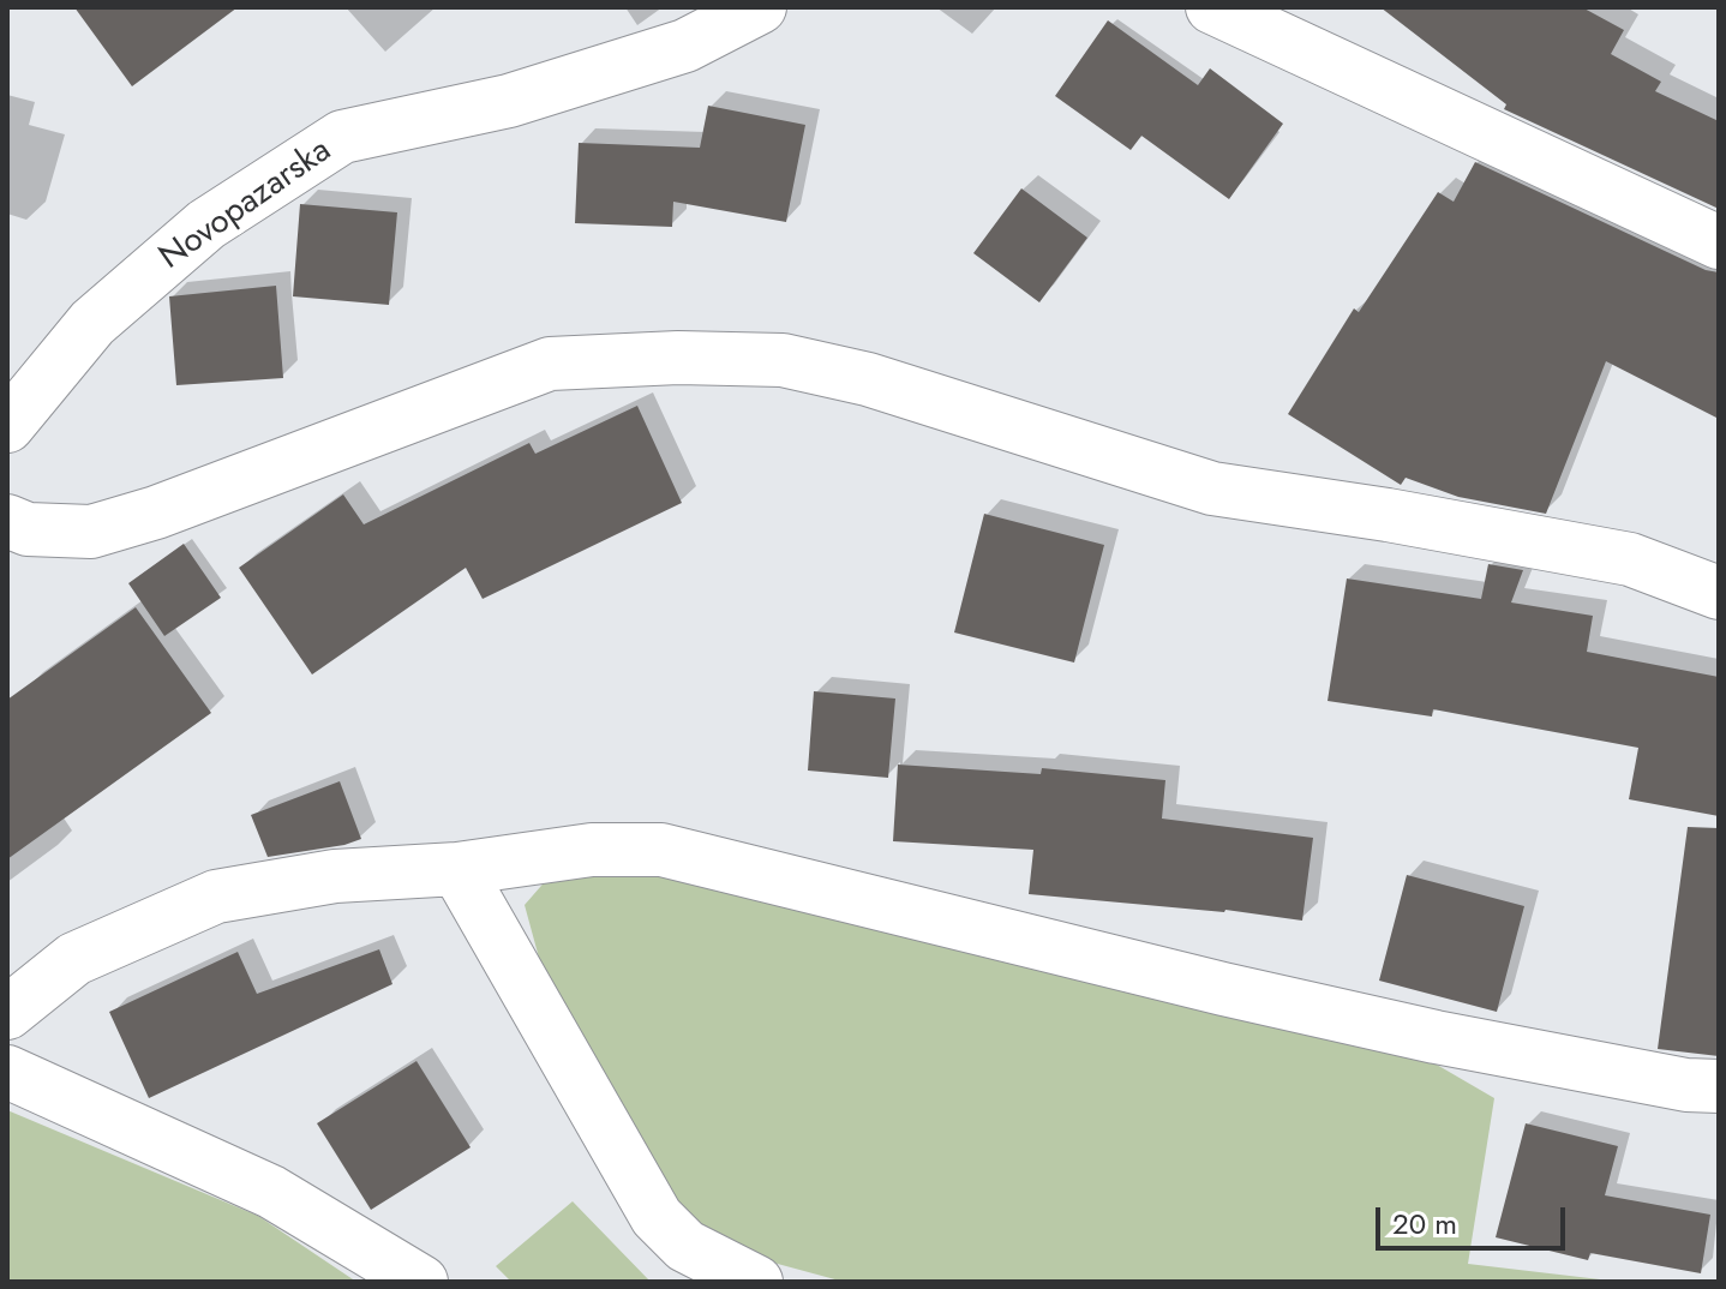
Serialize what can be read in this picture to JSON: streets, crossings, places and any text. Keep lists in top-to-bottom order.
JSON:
{
  "streets": {
    "street": ["Novopazarska"]
  },
  "scale_bar": "20 m"
}
